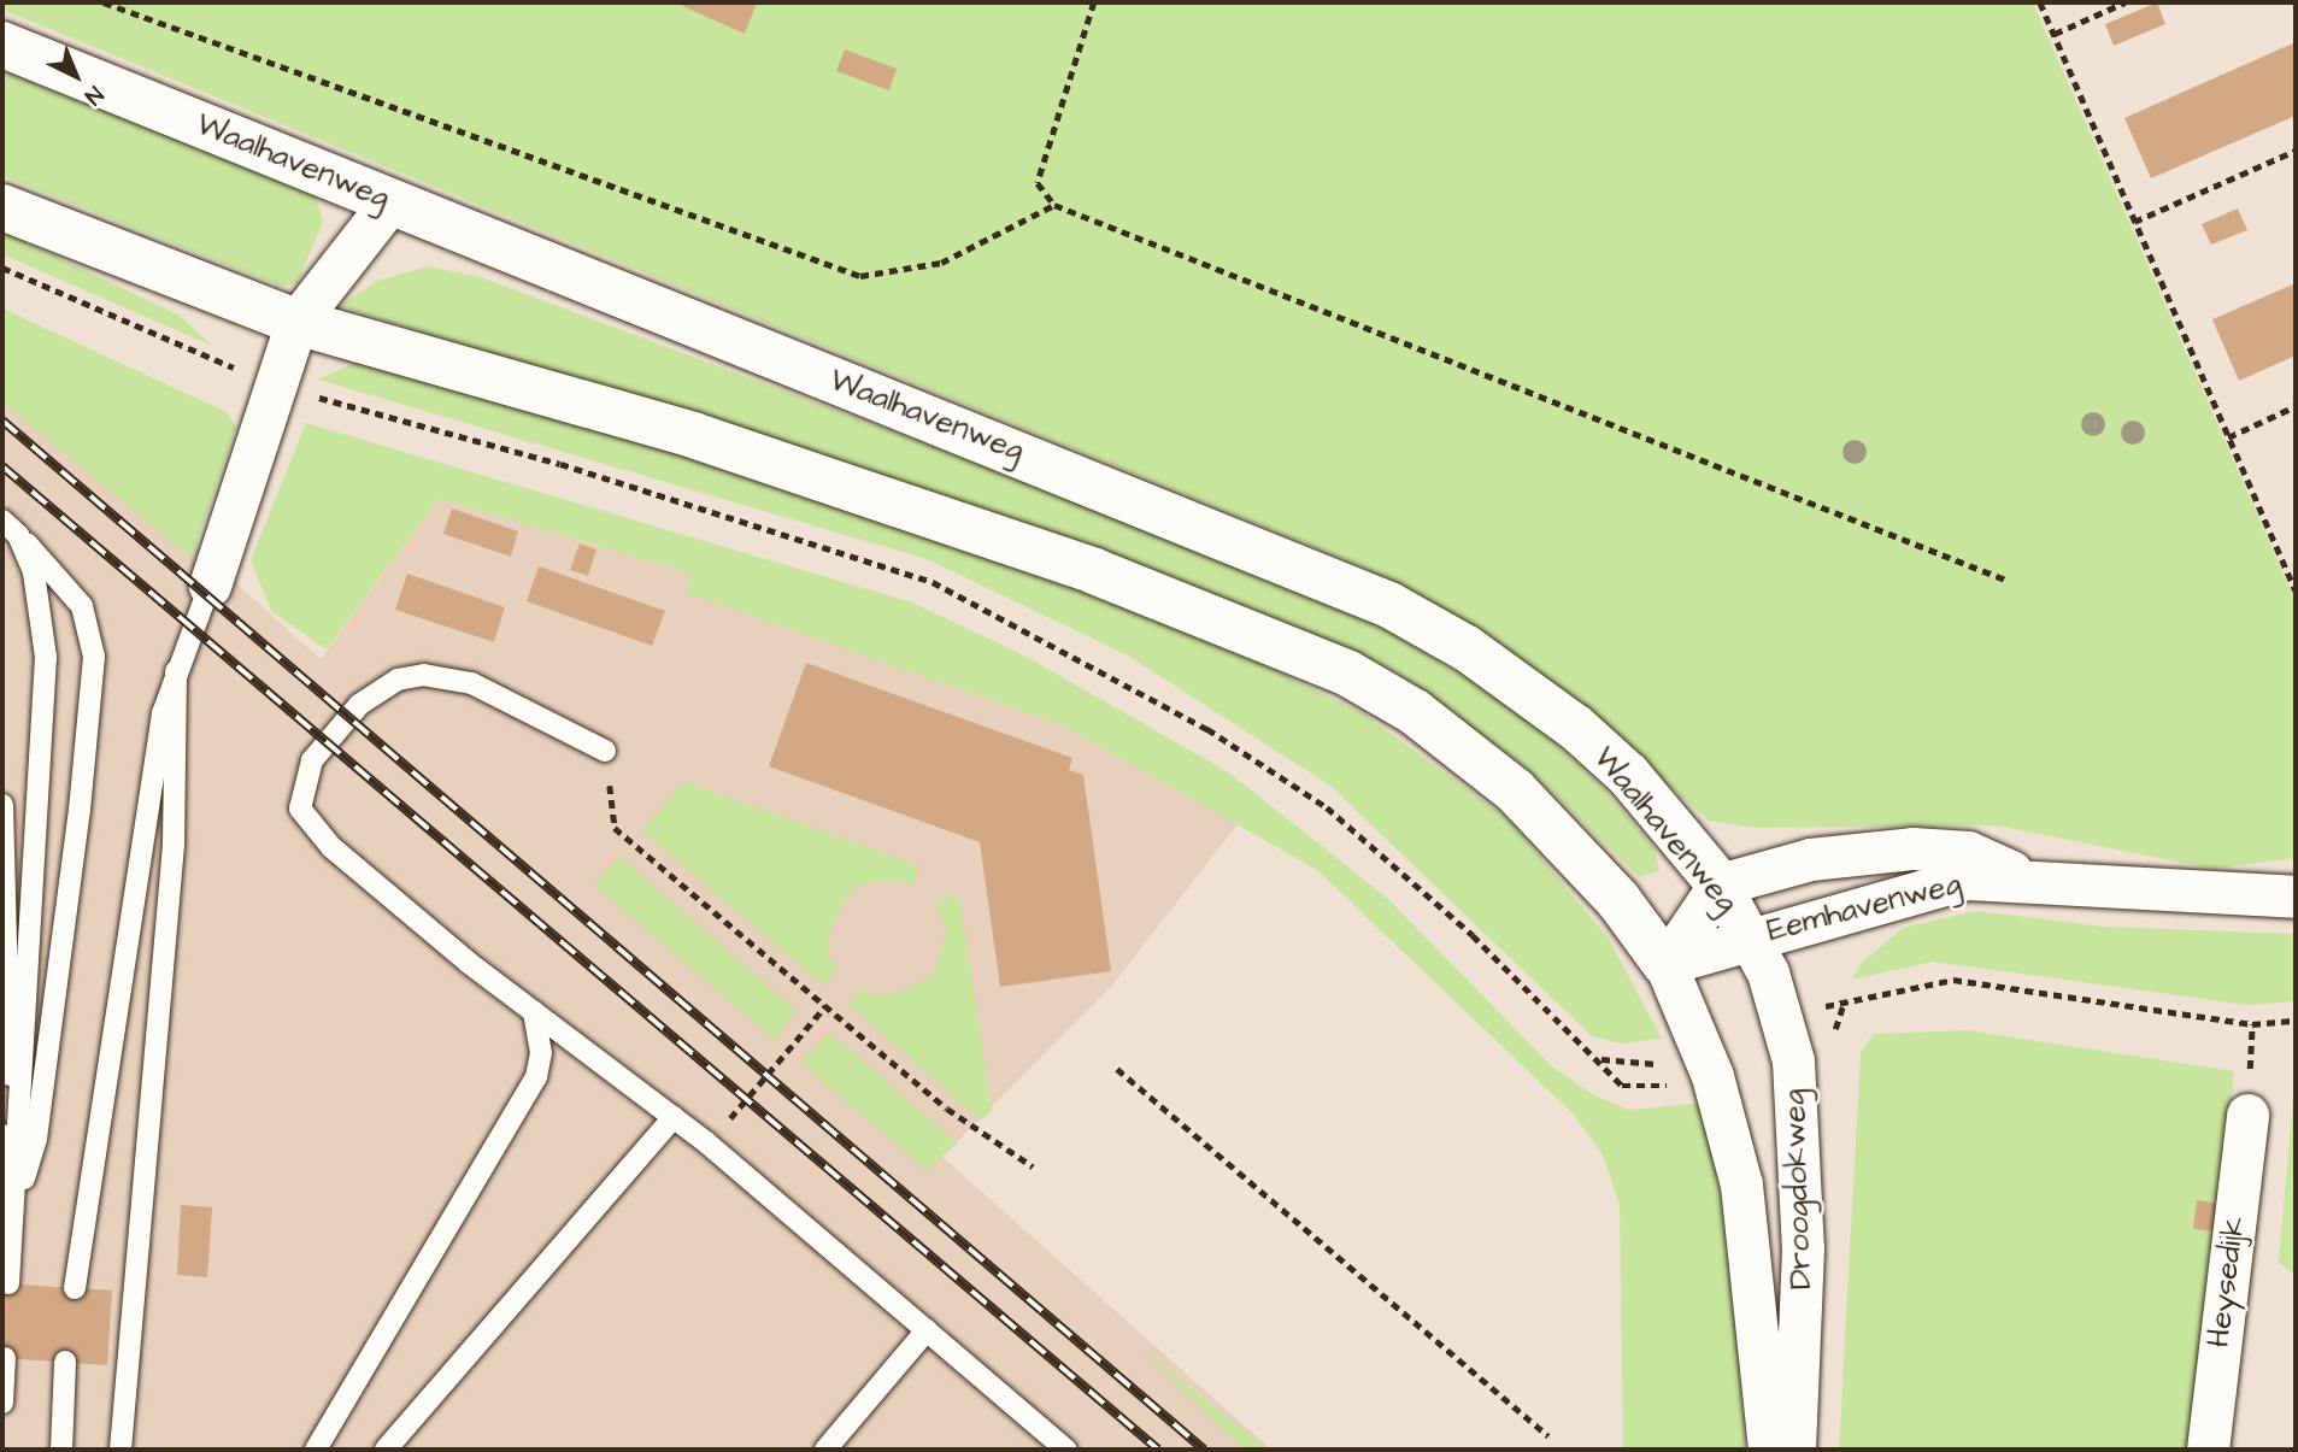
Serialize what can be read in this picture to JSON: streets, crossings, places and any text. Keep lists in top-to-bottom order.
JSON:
{
  "streets": {
    "street": [
      "Waalhavenweg",
      "Eemhavenweg",
      "Droogdokweg",
      "Heysedijk"
    ]
  },
  "crossings": [
    ["Waalhavenweg", "Eemhavenweg"],
    ["Waalhavenweg", "Droogdokweg"],
    ["Eemhavenweg", "Droogdokweg"]
  ],
  "north": "bottom right"
}
